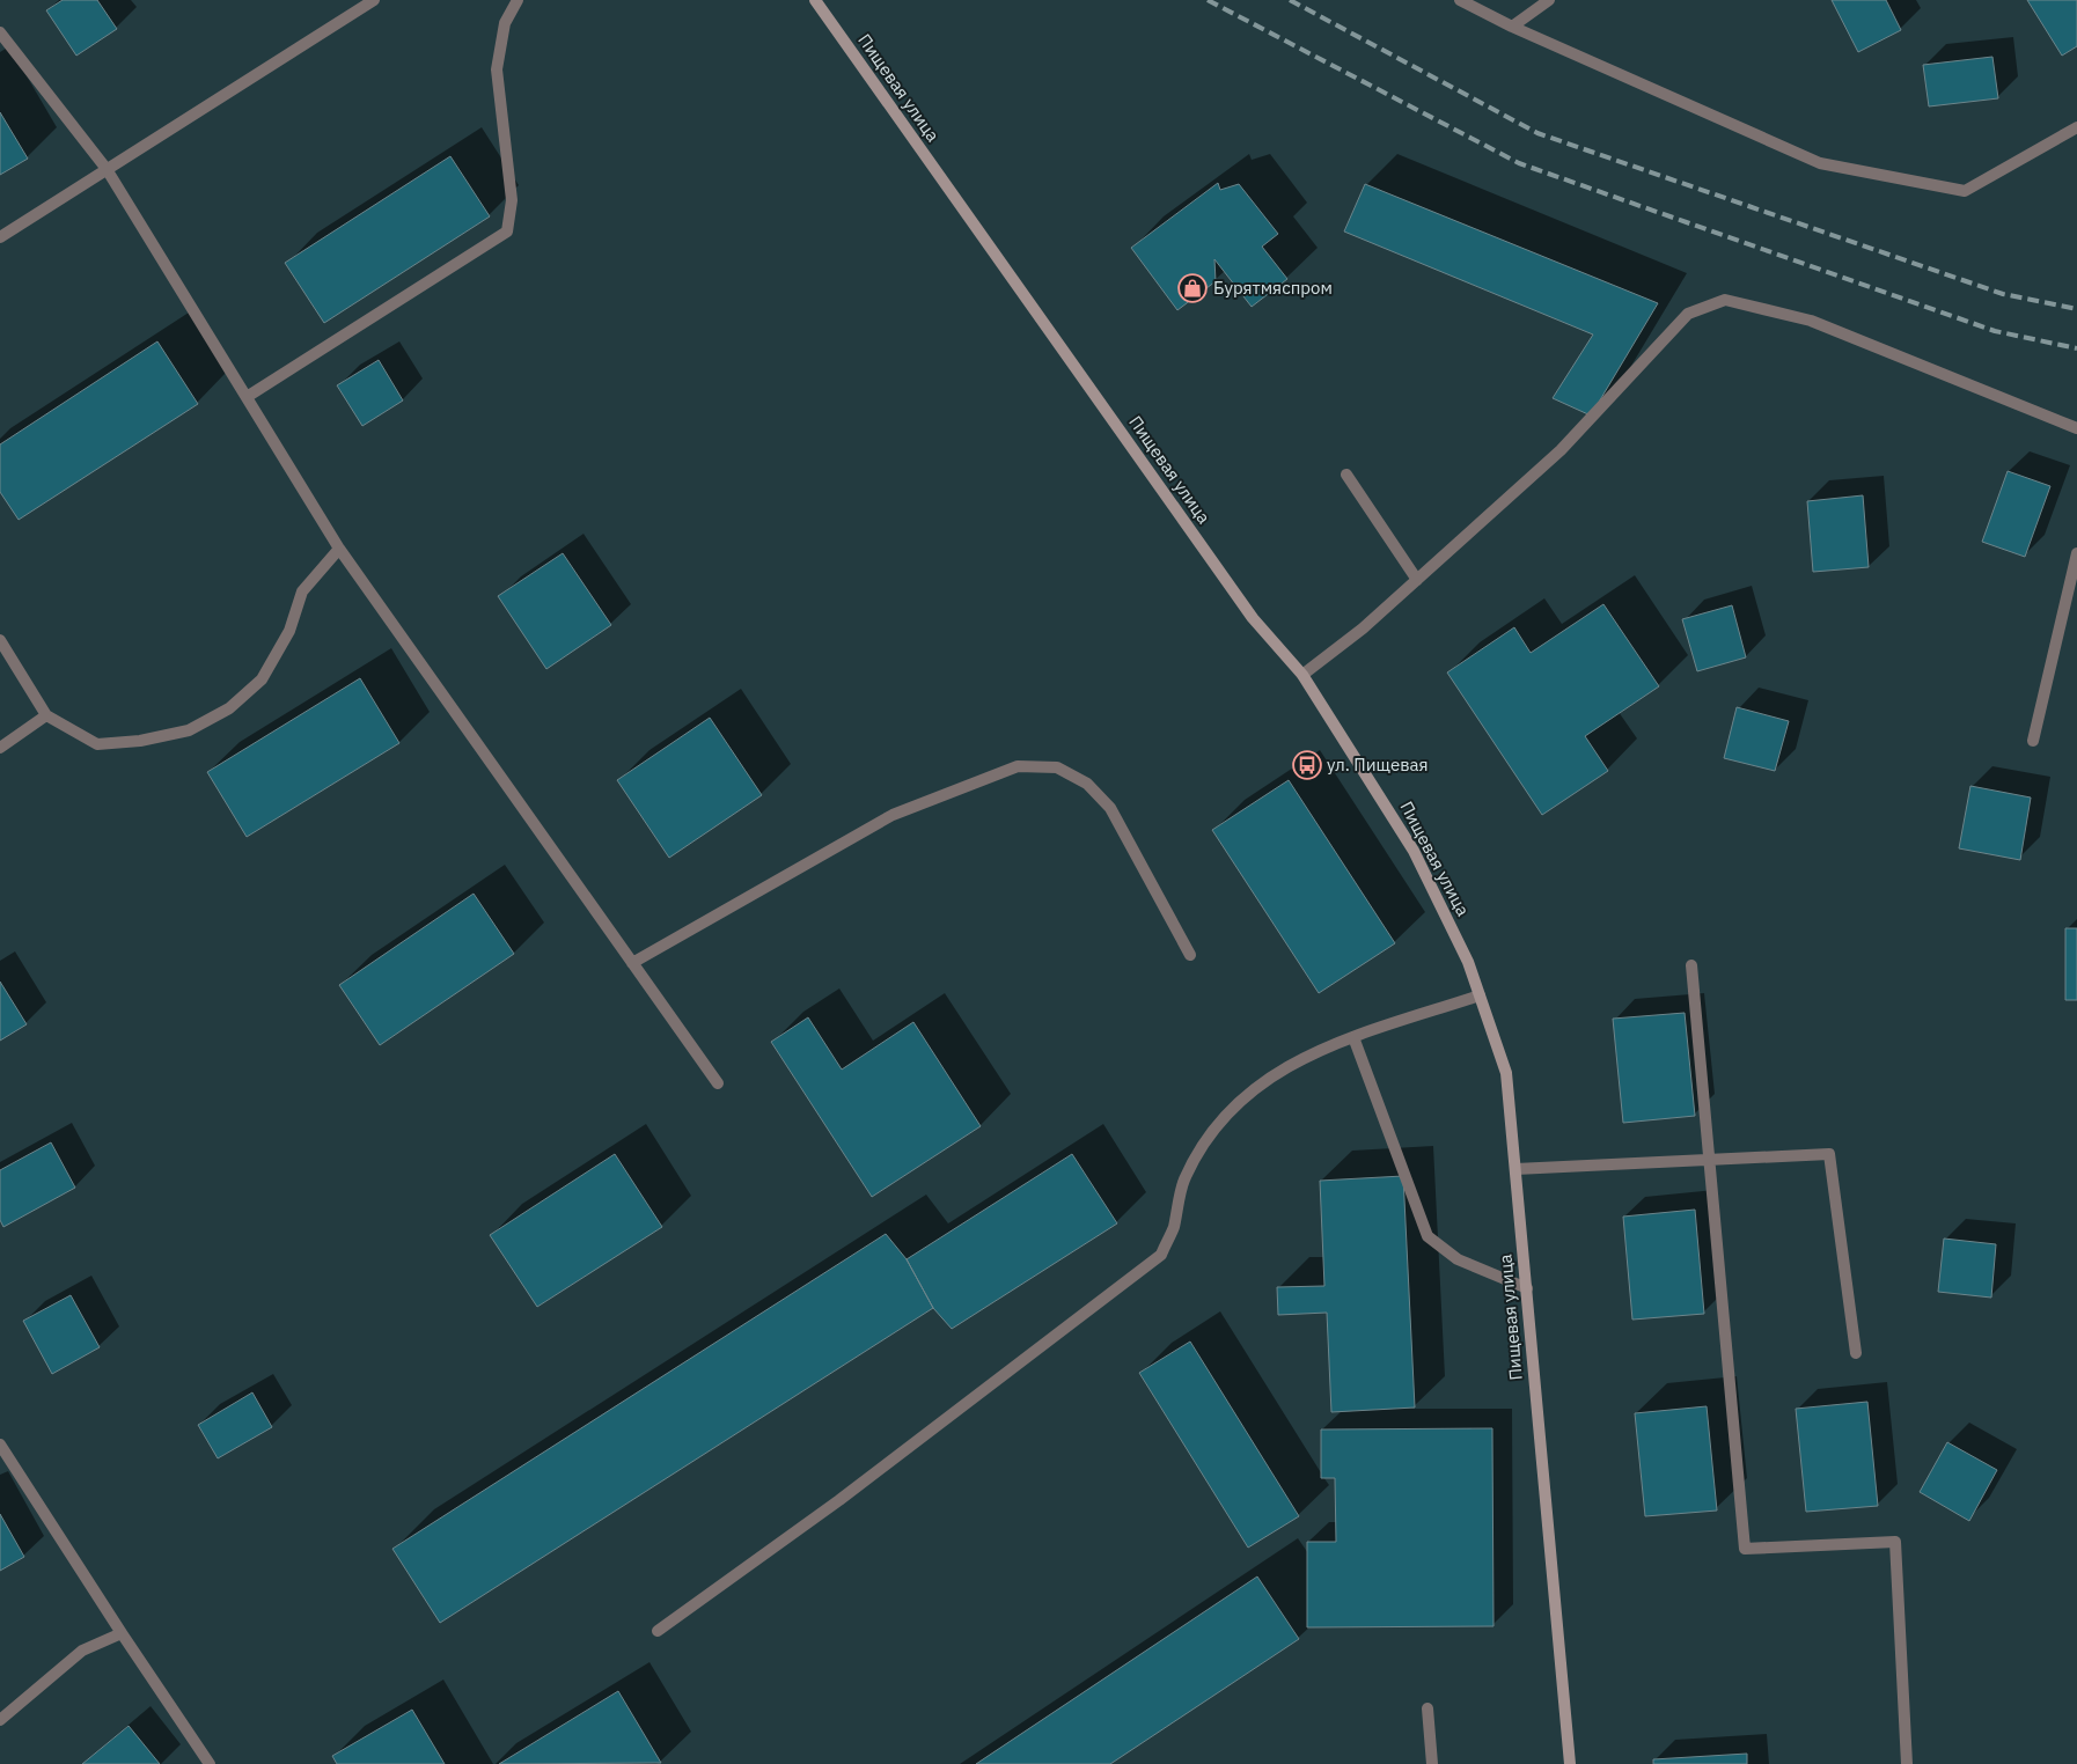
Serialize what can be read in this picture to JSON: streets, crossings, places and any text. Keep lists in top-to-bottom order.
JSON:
{
  "streets": {
    "main road": ["Пищевая улица"]
  },
  "places": {
    "shop": ["Бурятмяспром"],
    "bus stop": ["ул. Пищевая"]
  }
}
